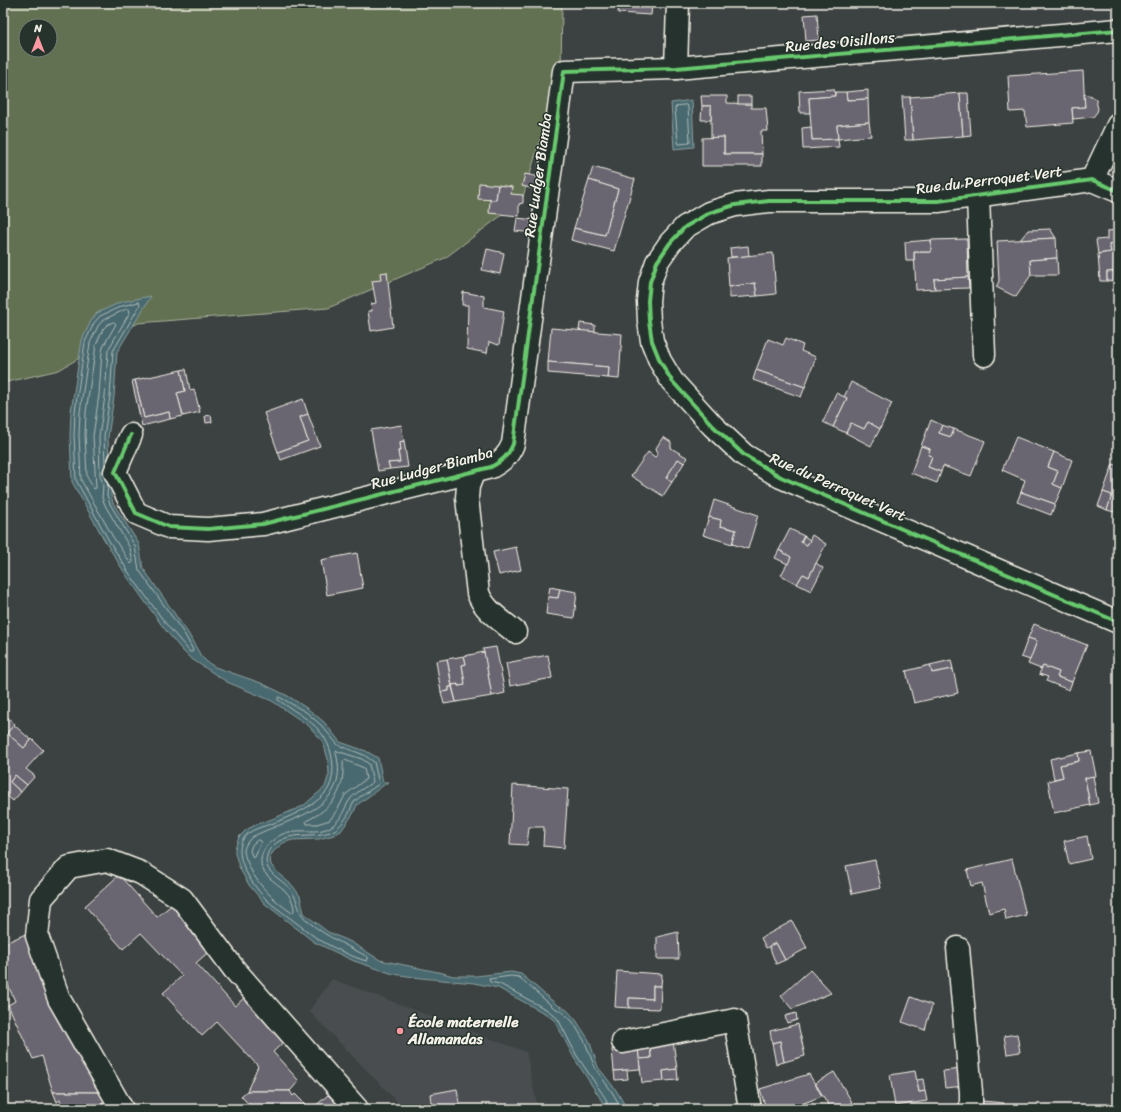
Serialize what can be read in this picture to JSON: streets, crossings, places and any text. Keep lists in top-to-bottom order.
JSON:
{
  "streets": {
    "street": ["Rue des Oisillons", "Rue Ludger Biamba", "Rue du Perroquet Vert"]
  },
  "crossings": [
    ["Rue des Oisillons", "Rue Ludger Biamba"]
  ],
  "places": ["École maternelle Allamandas"],
  "north": "top"
}
